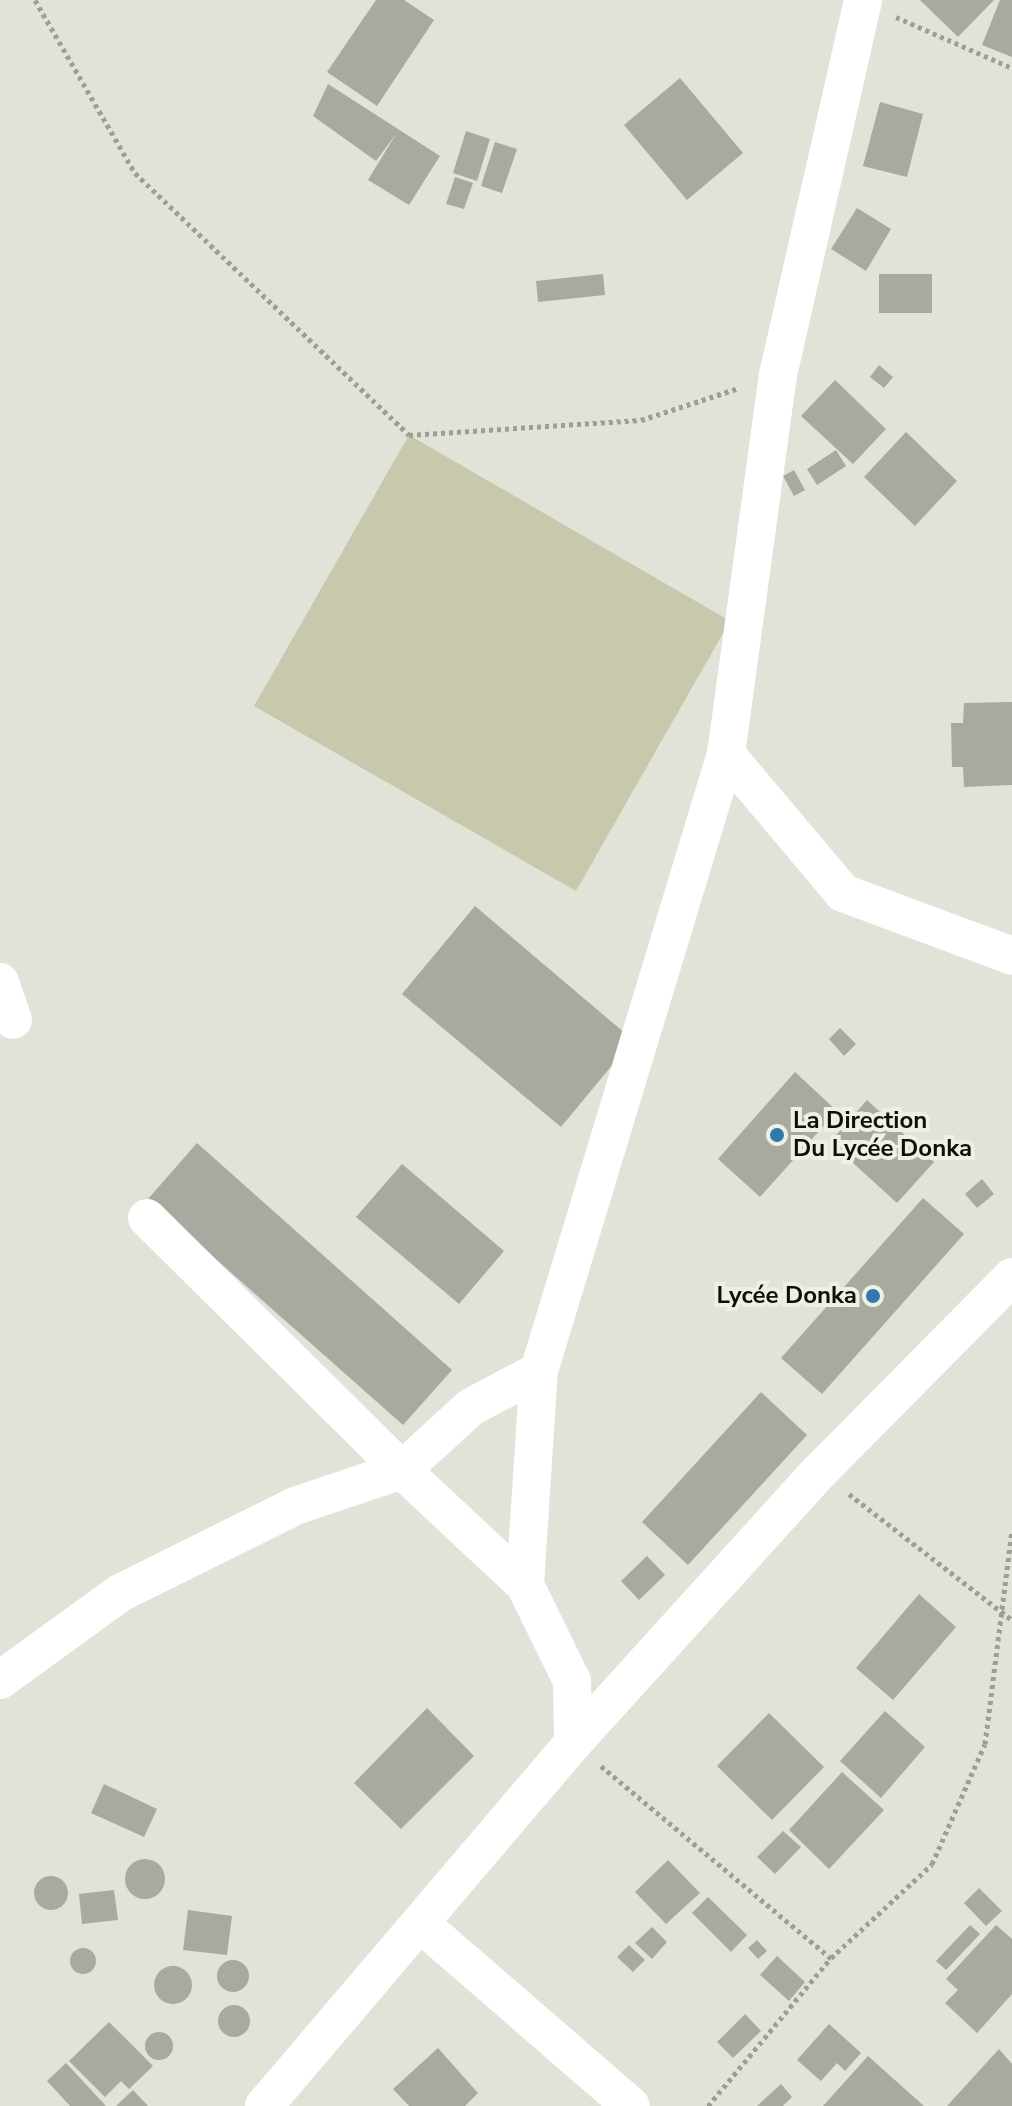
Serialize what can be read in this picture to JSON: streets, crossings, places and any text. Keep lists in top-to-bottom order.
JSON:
{
  "places": ["La Direction Du Lycée Donka", "Lycée Donka"]
}
